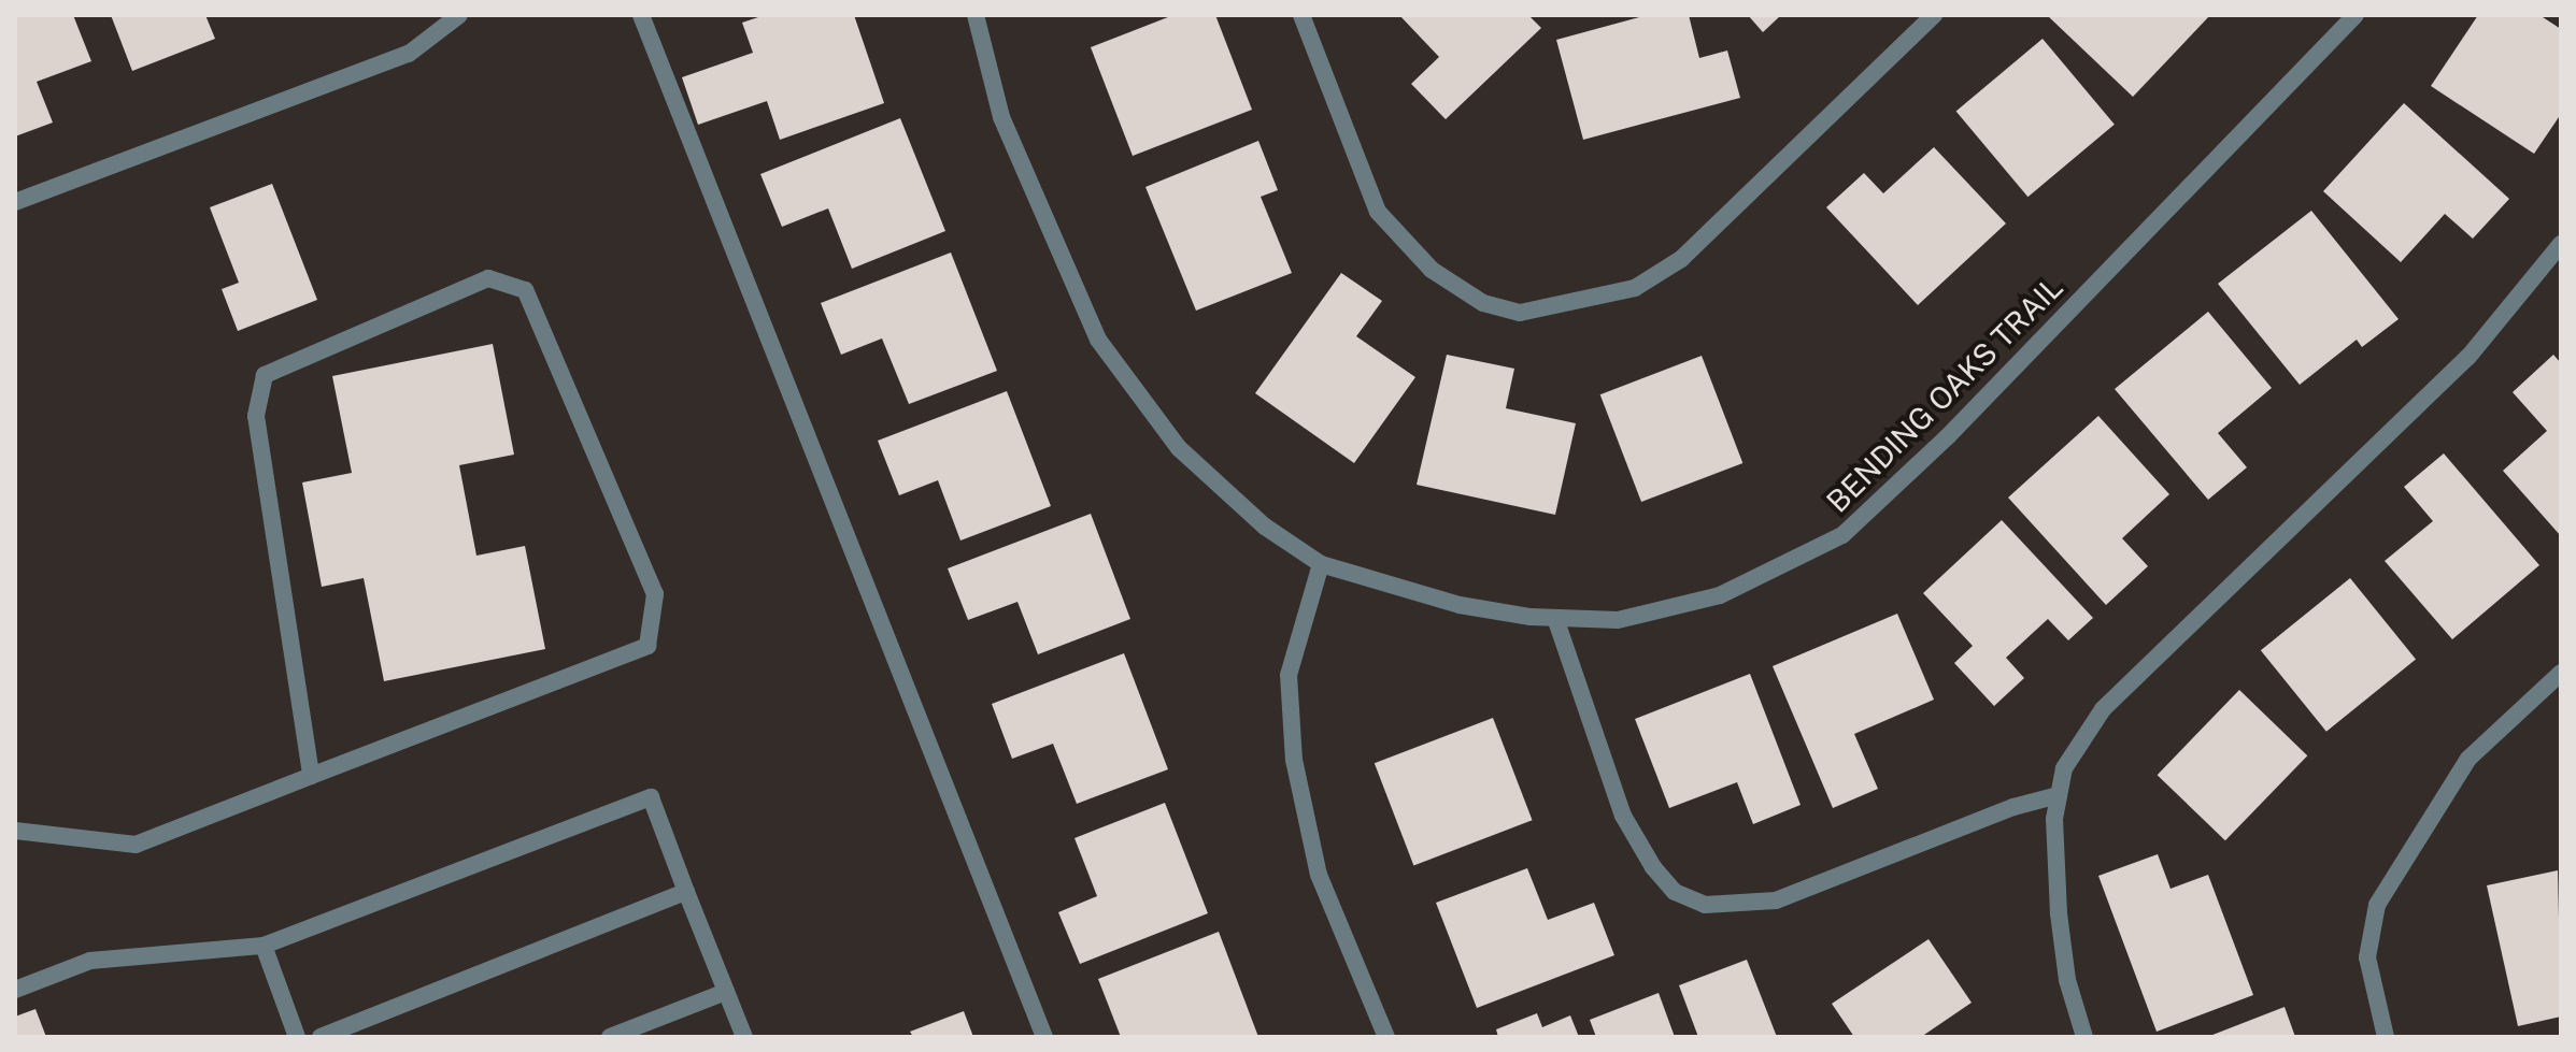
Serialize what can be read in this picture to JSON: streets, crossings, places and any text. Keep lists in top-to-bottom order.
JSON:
{
  "streets": {
    "street": ["BENDING OAKS TRAIL"]
  }
}
